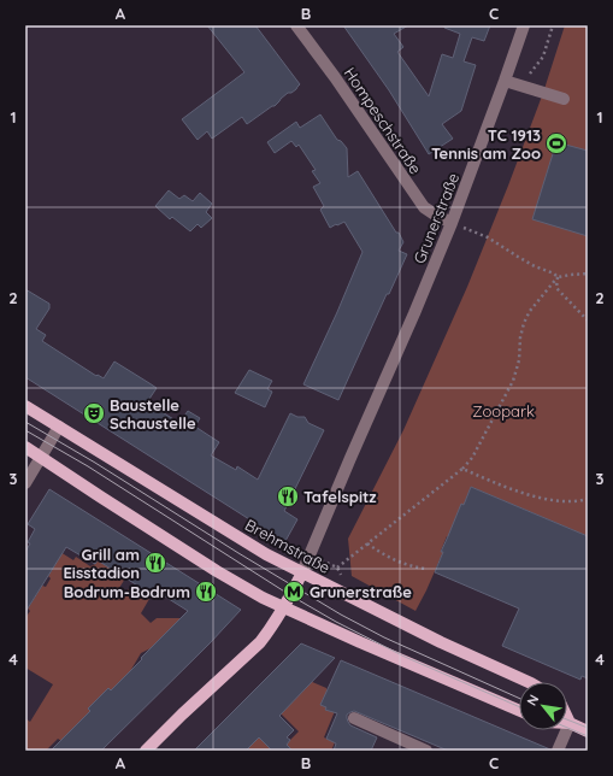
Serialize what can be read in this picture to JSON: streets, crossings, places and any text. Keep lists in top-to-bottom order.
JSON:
{
  "streets": {
    "main road": ["Grunerstraße", "Brehmstraße"],
    "street": ["Hompeschstraße"]
  },
  "crossings": [
    ["Hompeschstraße", "Grunerstraße"],
    ["Grunerstraße", "Brehmstraße"]
  ],
  "parks": ["Zoopark"],
  "places": {
    "sports": ["TC 1913 Tennis am Zoo"],
    "theatre": ["Baustelle Schaustelle"],
    "restaurant": ["Tafelspitz", "Grill am Eisstadion", "Bodrum-Bodrum"],
    "metro station": ["Grunerstraße"]
  },
  "north": "top left",
  "grid": {
    "columns": ["A", "B", "C"],
    "rows": [
      "1",
      "2",
      "3",
      "4"
    ]
  }
}
